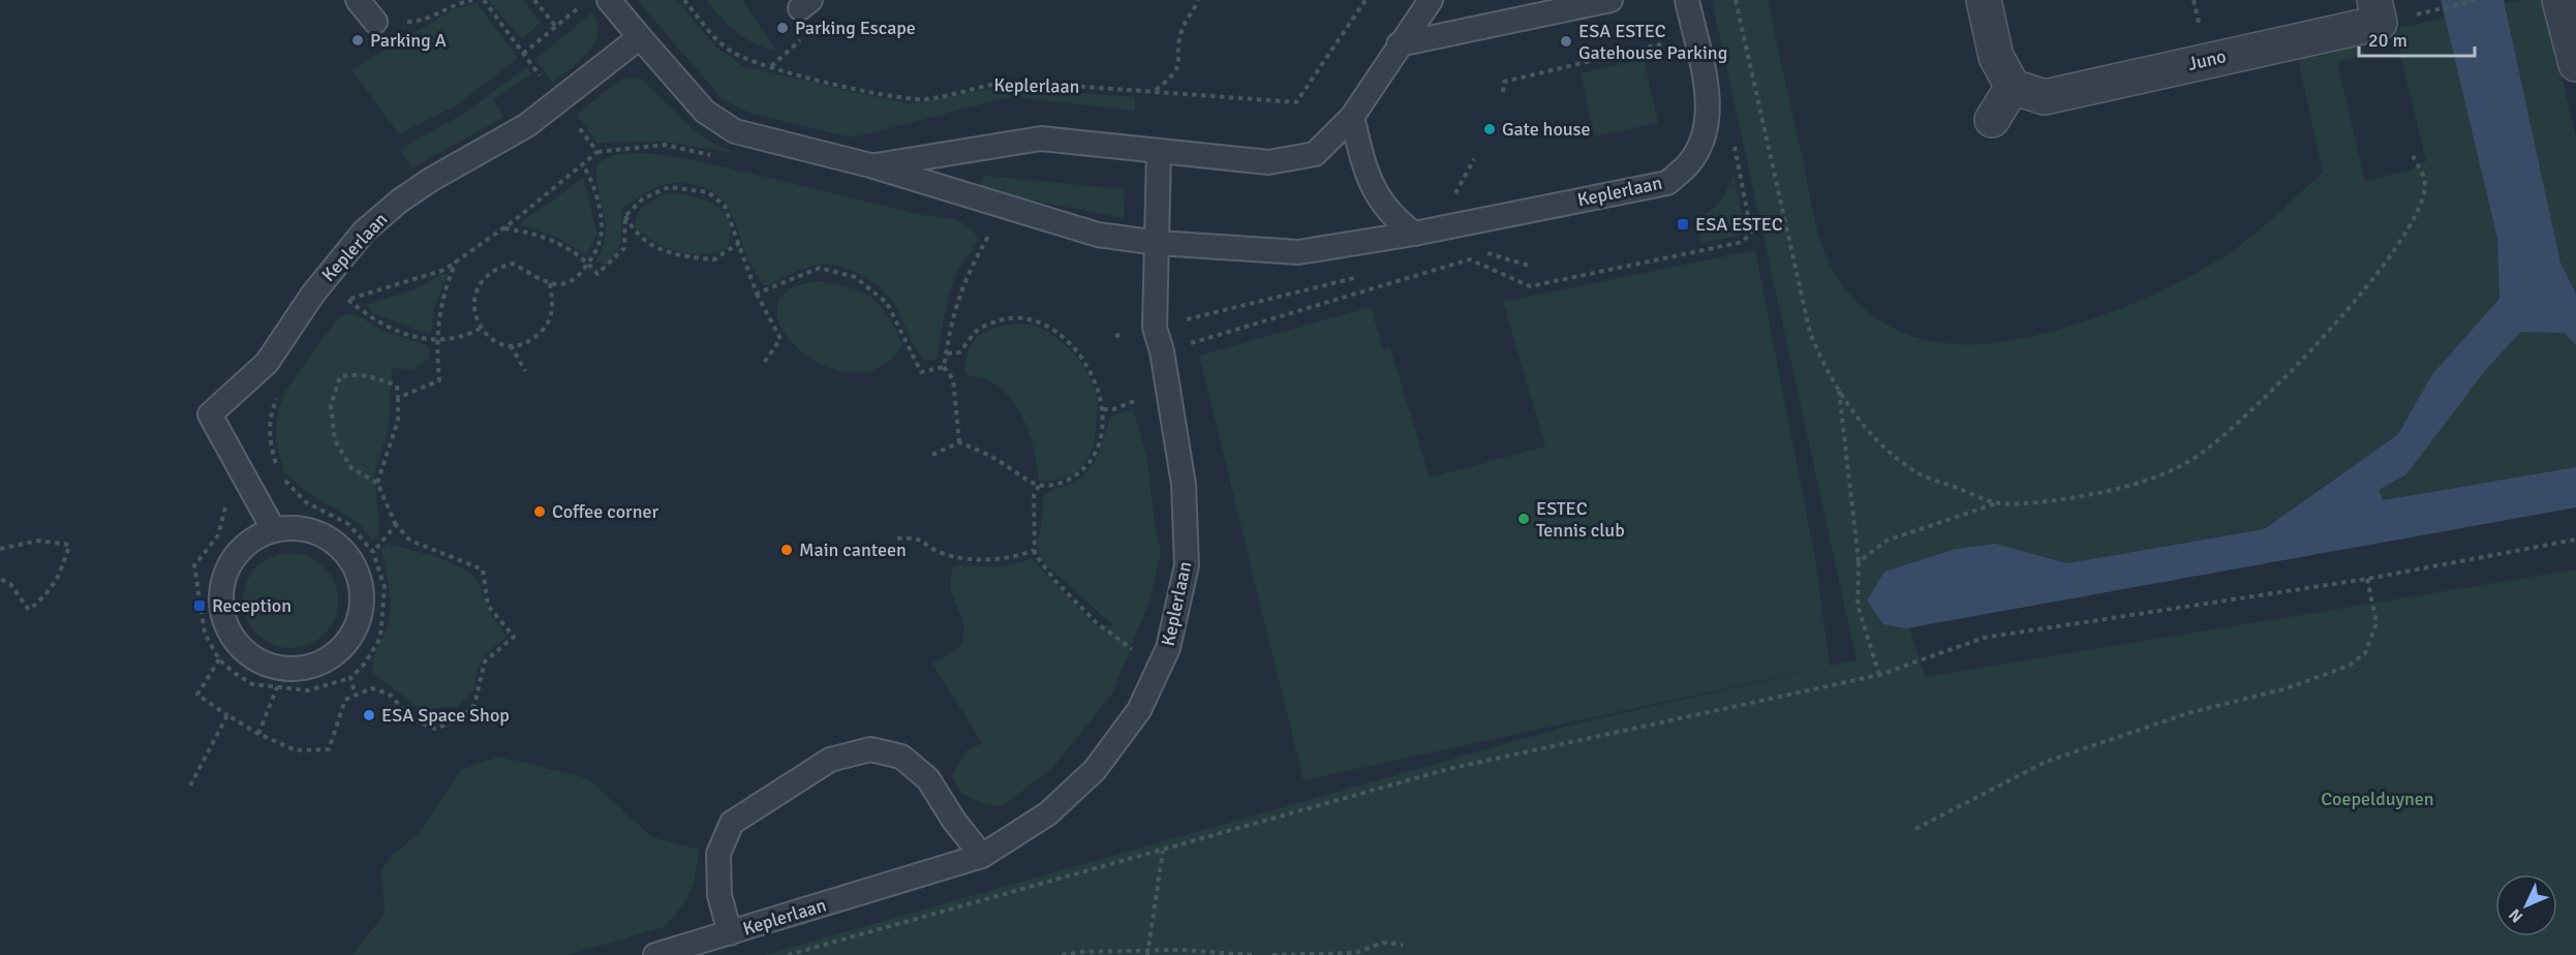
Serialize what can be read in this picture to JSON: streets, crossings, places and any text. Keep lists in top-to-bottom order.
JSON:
{
  "streets": {
    "street": ["Juno"],
    "lane": ["Keplerlaan"]
  },
  "parks": ["Coepelduynen"],
  "places": {
    "other": [
      "Parking Escape",
      "Parking A",
      "ESA ESTEC Gatehouse Parking",
      "Gate house",
      "Coffee corner",
      "ESTEC Tennis club",
      "Main canteen",
      "ESA Space Shop"
    ],
    "transit": ["ESA ESTEC", "Reception"]
  },
  "scale_bar": "20 m",
  "north": "bottom left"
}
